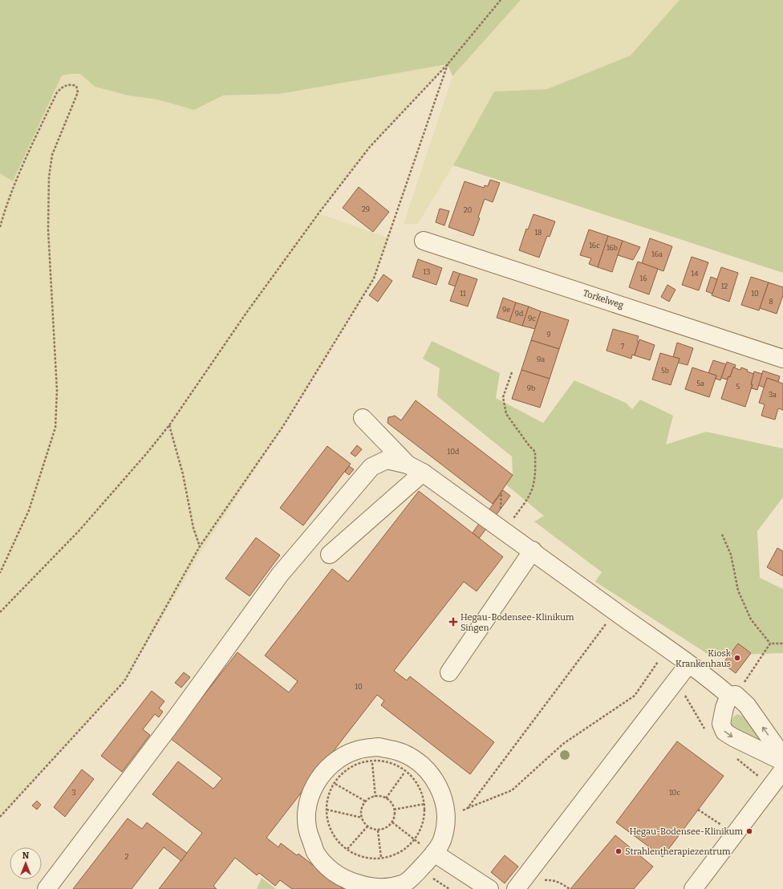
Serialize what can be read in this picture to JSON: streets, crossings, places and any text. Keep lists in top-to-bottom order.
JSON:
{
  "streets": {
    "street": ["Torkelweg"]
  },
  "places": {
    "health": ["Hegau-Bodensee-Klinikum Singen"],
    "other": ["Kiosk Krankenhaus", "Hegau-Bodensee-Klinikum", "Strahlentherapiezentrum"]
  },
  "house_numbers": [
    "29",
    "20",
    "18",
    "16c",
    "16b",
    "16a",
    "13",
    "14",
    "16",
    "12",
    "11",
    "10",
    "8",
    "9e",
    "9d",
    "9c",
    "9",
    "7",
    "9a",
    "5b",
    "5a",
    "5",
    "9b",
    "3a",
    "10d",
    "10",
    "3",
    "10c",
    "2"
  ],
  "north": "top"
}
